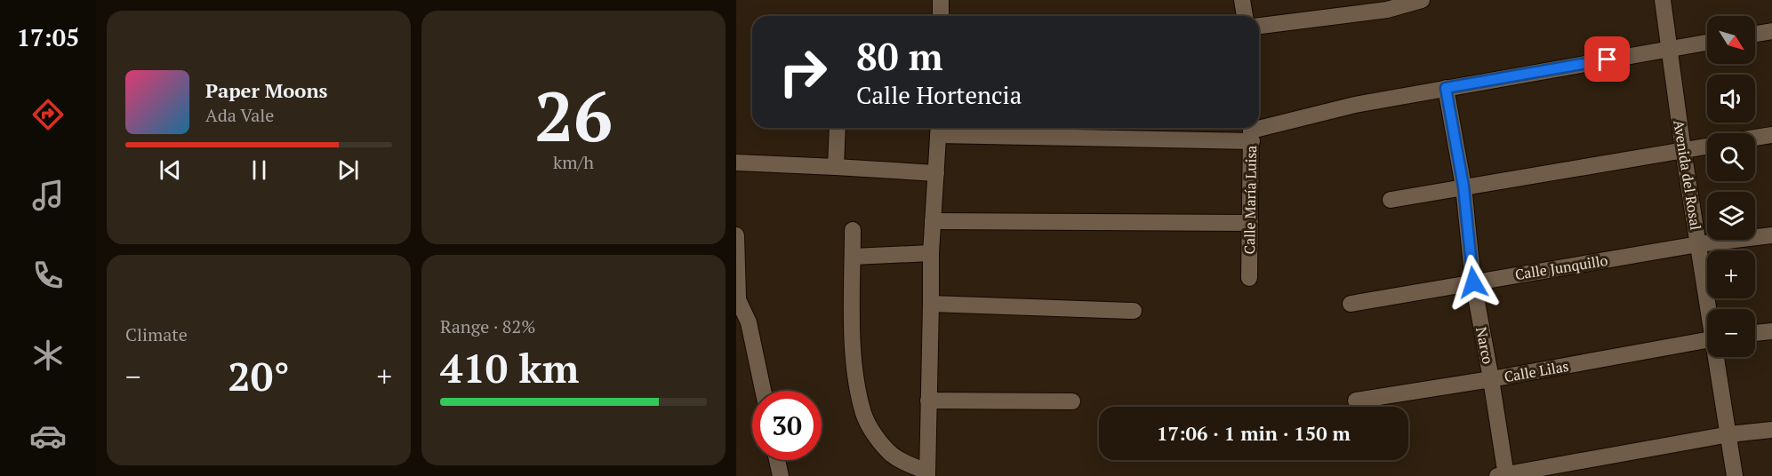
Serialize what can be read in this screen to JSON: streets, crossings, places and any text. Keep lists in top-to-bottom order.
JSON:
{
  "streets": {
    "street": [
      "Avenida del Rosal",
      "Calle María Luisa",
      "Calle Junquillo",
      "Narco",
      "Calle Lilas"
    ]
  },
  "crossings": [
    ["Avenida del Rosal", "Calle Junquillo"],
    ["Calle Junquillo", "Narco"],
    ["Narco", "Calle Lilas"]
  ],
  "north": "bottom right",
  "page": {
    "tabs": "17:05",
    "tile": [
      ["26", "km/h"],
      "Climate",
      ["Range · 82%", "410 km"]
    ],
    "map_buttons": ["+", "−"],
    "turn": ["80 m", "Calle Hortencia"],
    "song": ["Paper Moons", "Ada Vale"],
    "heat": ["−", "20°", "+"],
    "limit": "30",
    "trip": "17:06 · 1 min · 150 m"
  }
}
